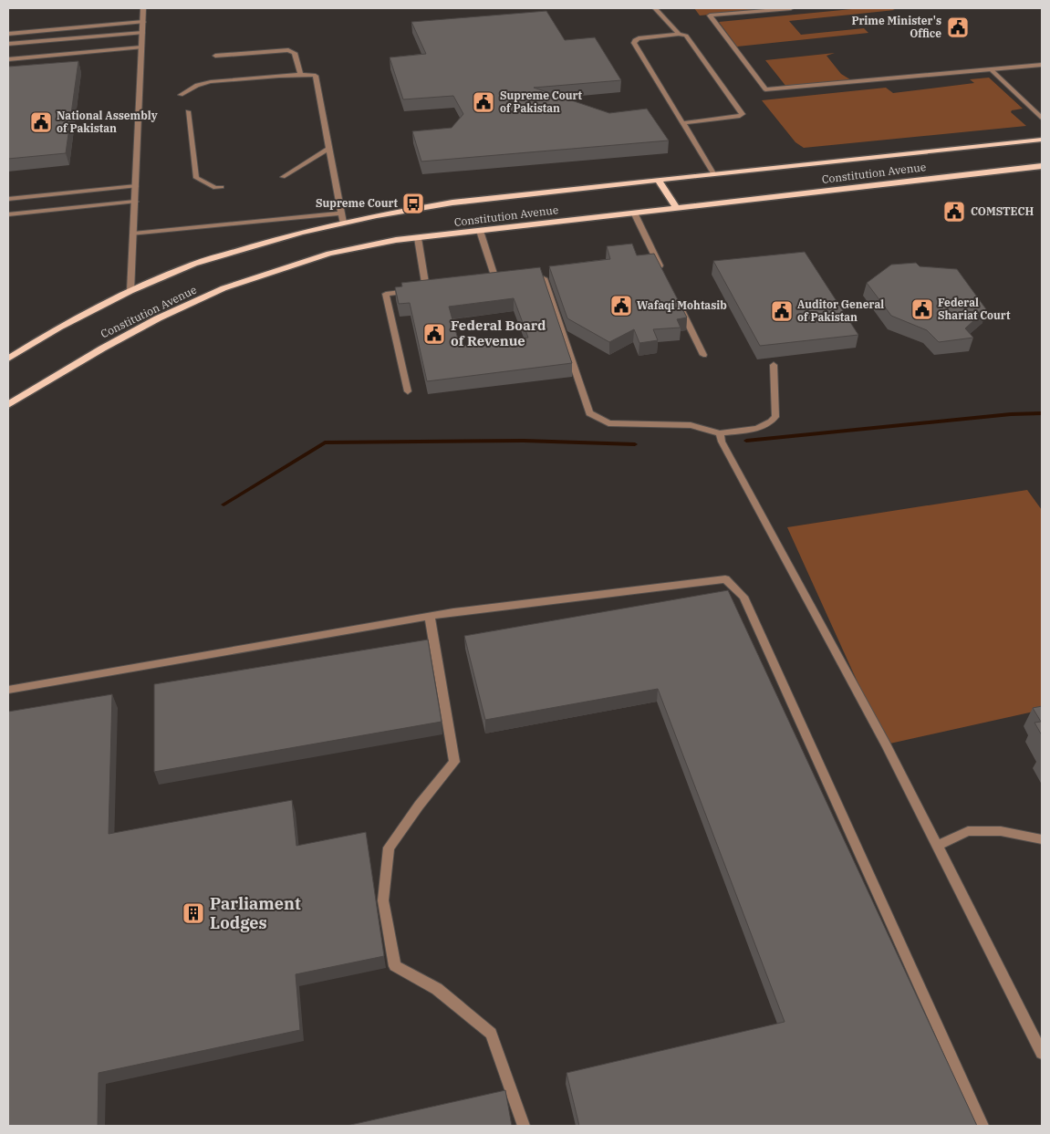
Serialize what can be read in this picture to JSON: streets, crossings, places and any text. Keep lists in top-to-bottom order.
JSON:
{
  "streets": {
    "main road": ["Constitution Avenue"]
  },
  "places": {
    "public building": [
      "Prime Minister's Office",
      "Supreme Court of Pakistan",
      "National Assembly of Pakistan",
      "COMSTECH",
      "Wafaqi Mohtasib",
      "Federal Shariat Court",
      "Auditor General of Pakistan",
      "Federal Board of Revenue"
    ],
    "bus stop": ["Supreme Court"],
    "building": ["Parliament Lodges"]
  }
}
